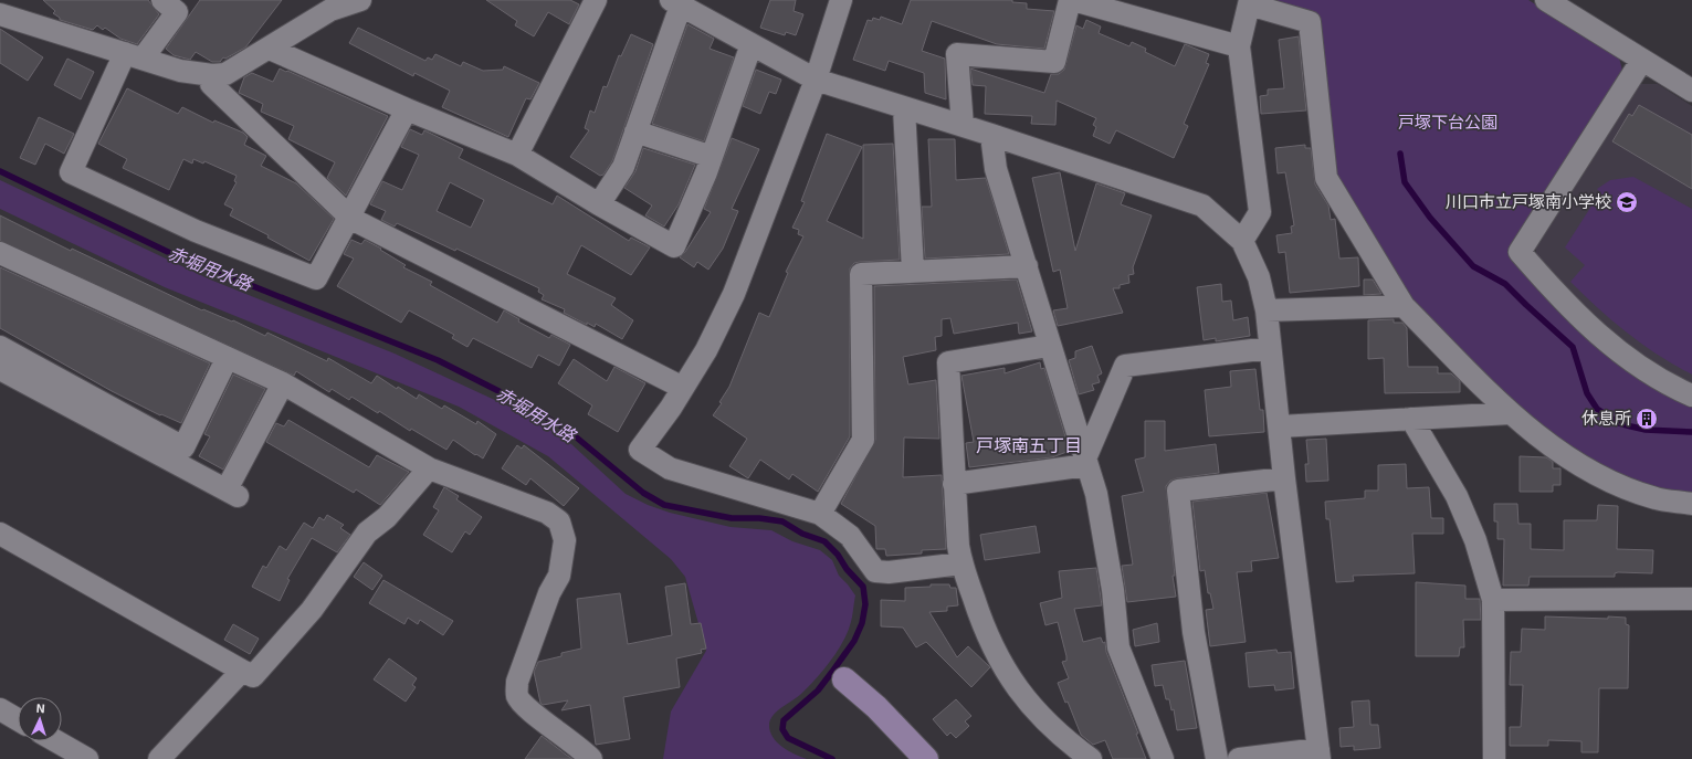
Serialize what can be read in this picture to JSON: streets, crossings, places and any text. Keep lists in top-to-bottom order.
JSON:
{
  "districts": ["戸塚南五丁目"],
  "water": ["赤堀用水路"],
  "parks": ["戸塚下台公園"],
  "places": {
    "school or university": ["川口市立戸塚南小学校"],
    "building": ["休息所"]
  },
  "north": "top"
}
